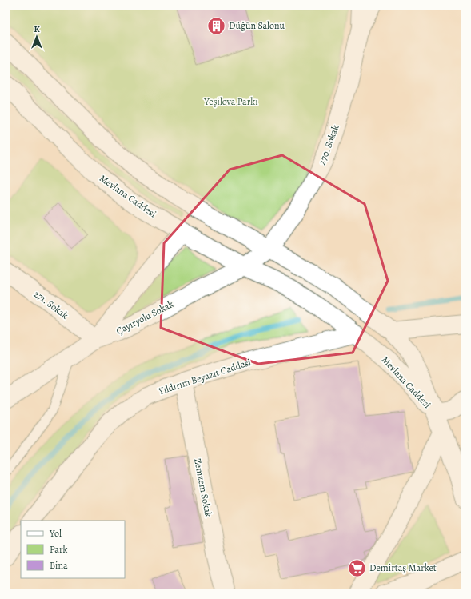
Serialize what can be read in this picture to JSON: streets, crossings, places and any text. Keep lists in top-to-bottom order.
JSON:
{
  "streets": {
    "street": [
      "270. Sokak",
      "Mevlana Caddesi",
      "271. Sokak",
      "Çayıryolu Sokak",
      "Yıldırım Beyazıt Caddesi",
      "Zemzem Sokak"
    ]
  },
  "crossings": [
    ["270. Sokak", "Çayıryolu Sokak"],
    ["Mevlana Caddesi", "Çayıryolu Sokak"],
    ["Mevlana Caddesi", "Yıldırım Beyazıt Caddesi"],
    ["271. Sokak", "Çayıryolu Sokak"],
    ["Yıldırım Beyazıt Caddesi", "Zemzem Sokak"]
  ],
  "parks": ["Yeşilova Parkı"],
  "places": {
    "building": ["Düğün Salonu"],
    "supermarket": ["Demirtaş Market"]
  },
  "legend": ["Yol", "Park", "Bina"],
  "north": "top"
}
